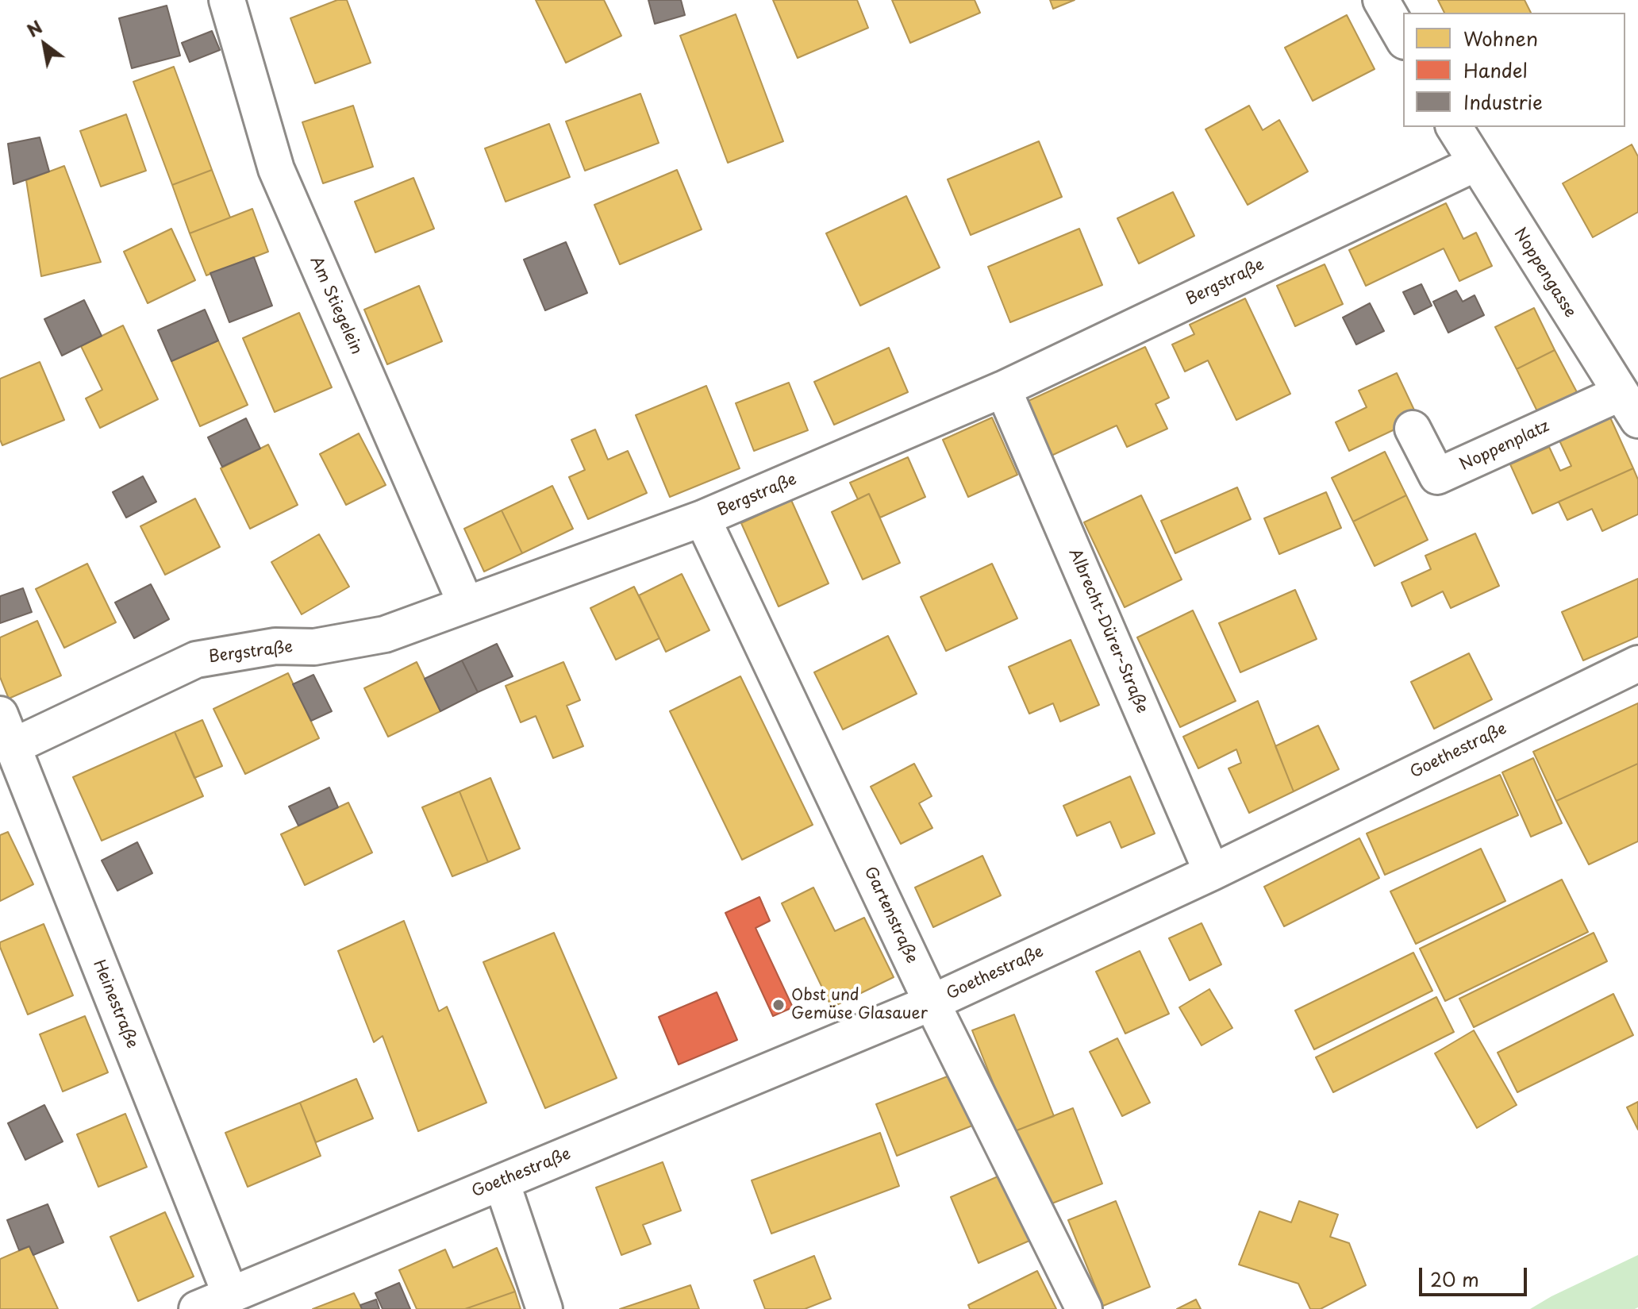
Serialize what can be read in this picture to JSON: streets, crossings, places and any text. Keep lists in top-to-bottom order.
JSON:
{
  "streets": {
    "street": [
      "Noppengasse",
      "Bergstraße",
      "Am Stiegelein",
      "Noppenplatz",
      "Albrecht-Dürer-Straße",
      "Goethestraße",
      "Gartenstraße",
      "Heinestraße"
    ]
  },
  "crossings": [
    ["Noppengasse", "Bergstraße"],
    ["Noppengasse", "Noppenplatz"],
    ["Bergstraße", "Am Stiegelein"],
    ["Bergstraße", "Albrecht-Dürer-Straße"],
    ["Bergstraße", "Gartenstraße"],
    ["Bergstraße", "Heinestraße"],
    ["Albrecht-Dürer-Straße", "Goethestraße"],
    ["Goethestraße", "Gartenstraße"],
    ["Goethestraße", "Heinestraße"]
  ],
  "places": ["Obst und Gemüse Glasauer"],
  "legend": ["Wohnen", "Handel", "Industrie"],
  "scale_bar": "20 m",
  "north": "top left"
}
